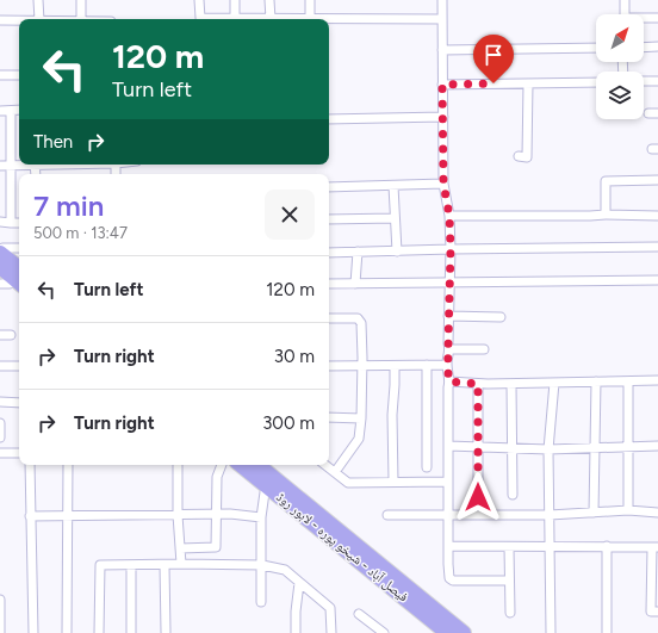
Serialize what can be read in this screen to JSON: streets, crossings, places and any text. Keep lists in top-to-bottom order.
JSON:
{
  "streets": {
    "highway": ["فیصل آباد - شیخو پورہ - لاہور روڈ"]
  },
  "north": "top right",
  "page": {
    "turn": ["120 m", "Turn left"],
    "then": "Then",
    "heading": ["7 min", "500 m · 13:47"],
    "list": [
      {
        "name": "Turn left",
        "value": "120 m"
      },
      {
        "name": "Turn right",
        "value": "30 m"
      },
      {
        "name": "Turn right",
        "value": "300 m"
      }
    ]
  }
}
